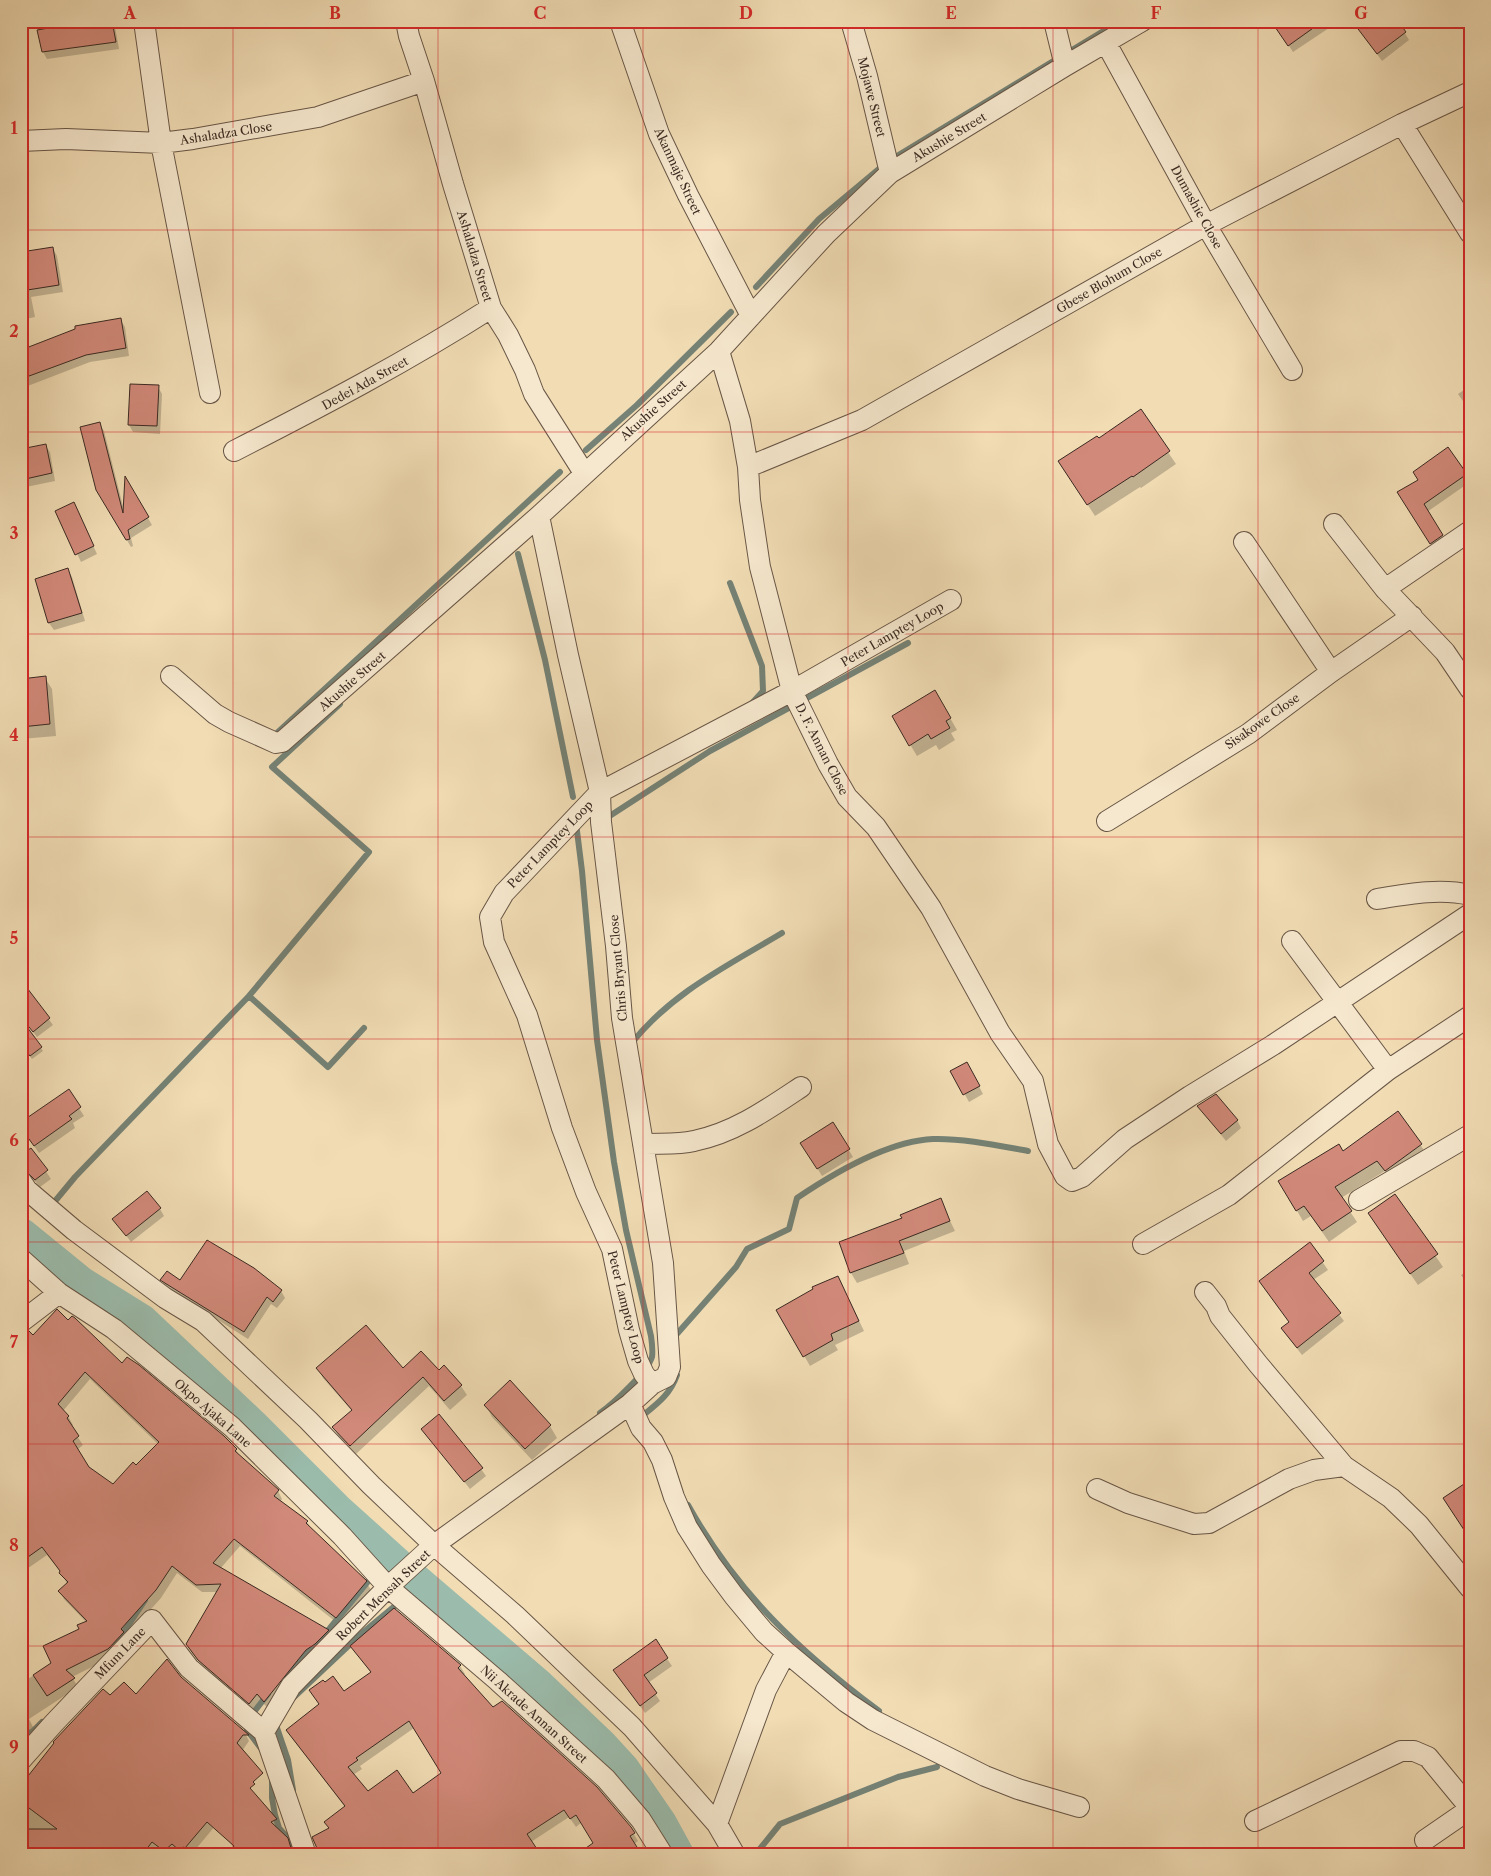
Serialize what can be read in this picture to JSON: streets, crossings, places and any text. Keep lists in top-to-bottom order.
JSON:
{
  "streets": {
    "street": [
      "Mojawe Street",
      "Ashaladza Close",
      "Akushie Street",
      "Akanmaje Street",
      "Dumashie Close",
      "Ashaladza Street",
      "Gbese Blohum Close",
      "Dedei Ada Street",
      "Peter Lamptey Loop",
      "Sisakowe Close",
      "D. F. Annan Close",
      "Chris Bryant Close",
      "Okpo Ajaka Lane",
      "Robert Mensah Street",
      "Mfum Lane",
      "Nii Akrade Annan Street"
    ]
  },
  "crossings": [
    ["Mojawe Street", "Akushie Street"],
    ["Ashaladza Close", "Ashaladza Street"],
    ["Akushie Street", "Akanmaje Street"],
    ["Akushie Street", "Dumashie Close"],
    ["Akushie Street", "Ashaladza Street"],
    ["Akushie Street", "D. F. Annan Close"],
    ["Akushie Street", "Chris Bryant Close"],
    ["Dumashie Close", "Gbese Blohum Close"],
    ["Ashaladza Street", "Dedei Ada Street"],
    ["Gbese Blohum Close", "D. F. Annan Close"],
    ["Peter Lamptey Loop", "D. F. Annan Close"],
    ["Peter Lamptey Loop", "Chris Bryant Close"],
    ["Chris Bryant Close", "Robert Mensah Street"],
    ["Okpo Ajaka Lane", "Robert Mensah Street"],
    ["Okpo Ajaka Lane", "Nii Akrade Annan Street"],
    ["Robert Mensah Street", "Mfum Lane"],
    ["Robert Mensah Street", "Nii Akrade Annan Street"]
  ],
  "grid": {
    "columns": [
      "A",
      "B",
      "C",
      "D",
      "E",
      "F",
      "G"
    ],
    "rows": [
      "1",
      "2",
      "3",
      "4",
      "5",
      "6",
      "7",
      "8",
      "9"
    ]
  }
}
